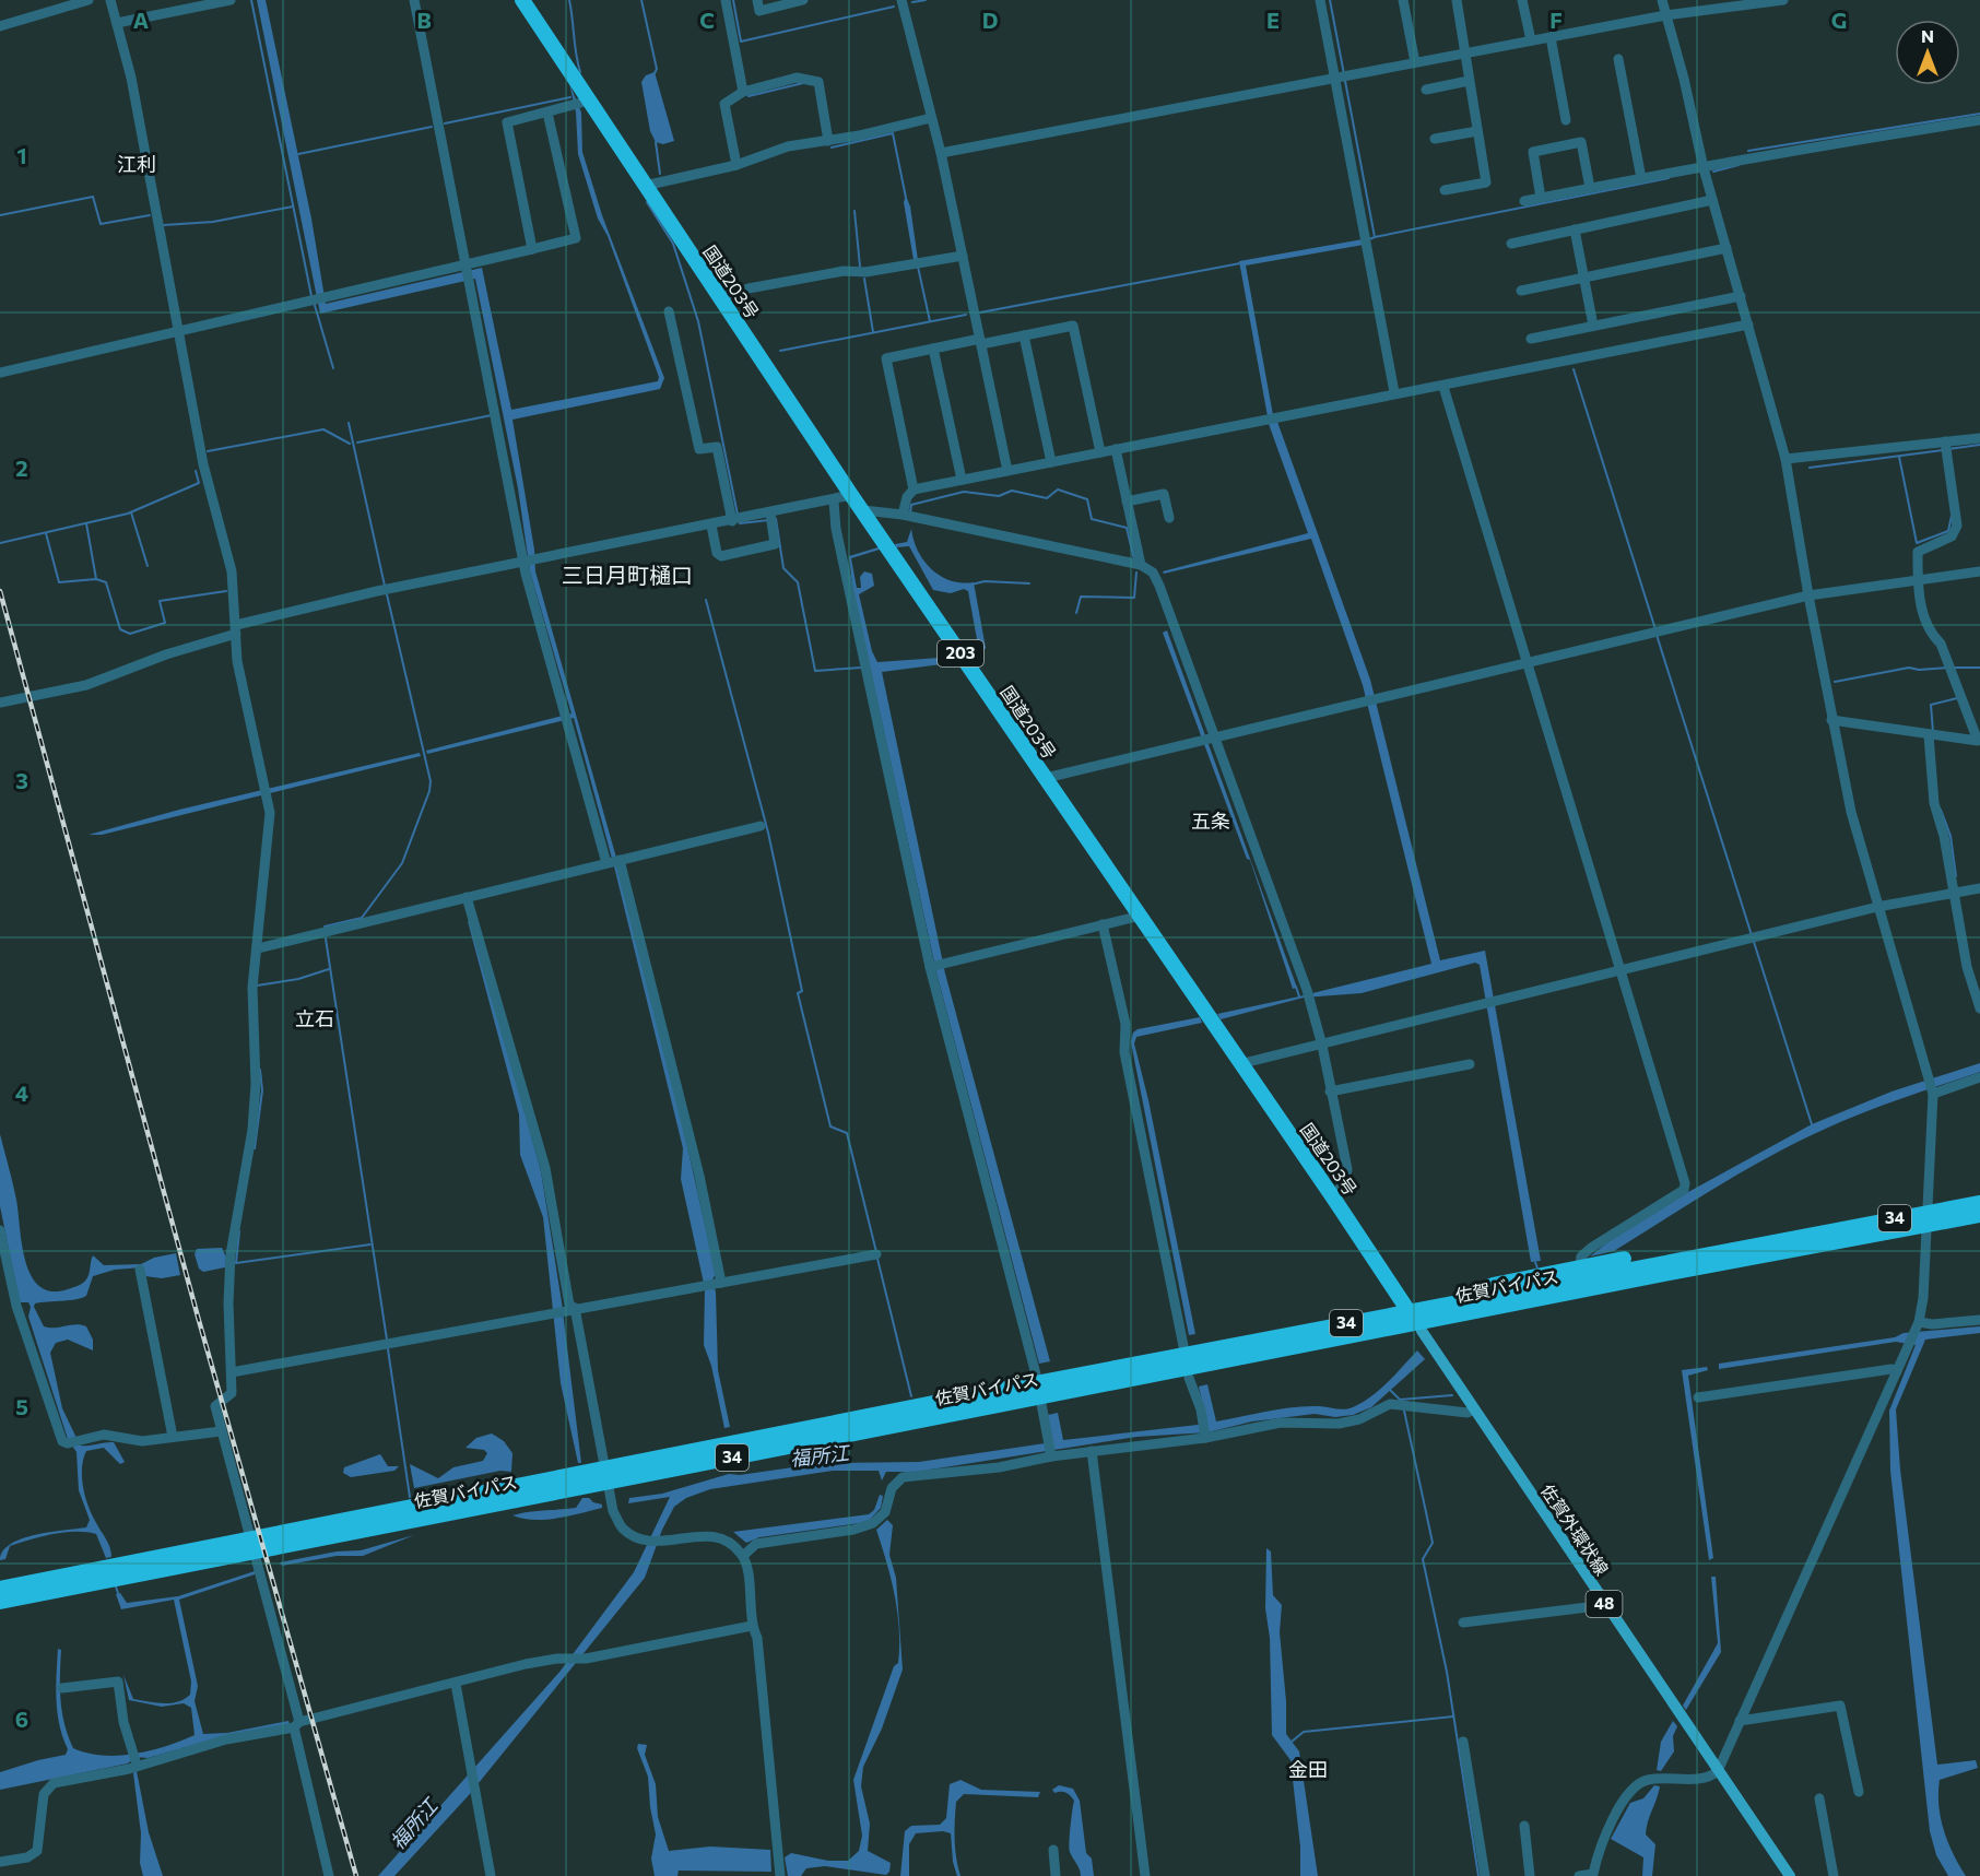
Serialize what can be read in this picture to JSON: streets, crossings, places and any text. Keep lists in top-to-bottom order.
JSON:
{
  "streets": {
    "highway": [
      "国道203号",
      "203",
      "34",
      "佐賀バイパス"
    ],
    "main road": ["佐賀外環状線", "48"]
  },
  "crossings": [
    ["国道203号", "34"],
    ["国道203号", "佐賀外環状線"],
    ["34", "佐賀バイパス"],
    ["34", "佐賀外環状線"]
  ],
  "districts": [
    "江利",
    "三日月町樋口",
    "五条",
    "立石",
    "金田"
  ],
  "water": ["福所江"],
  "north": "top",
  "grid": {
    "columns": [
      "A",
      "B",
      "C",
      "D",
      "E",
      "F",
      "G"
    ],
    "rows": [
      "1",
      "2",
      "3",
      "4",
      "5",
      "6"
    ]
  }
}
